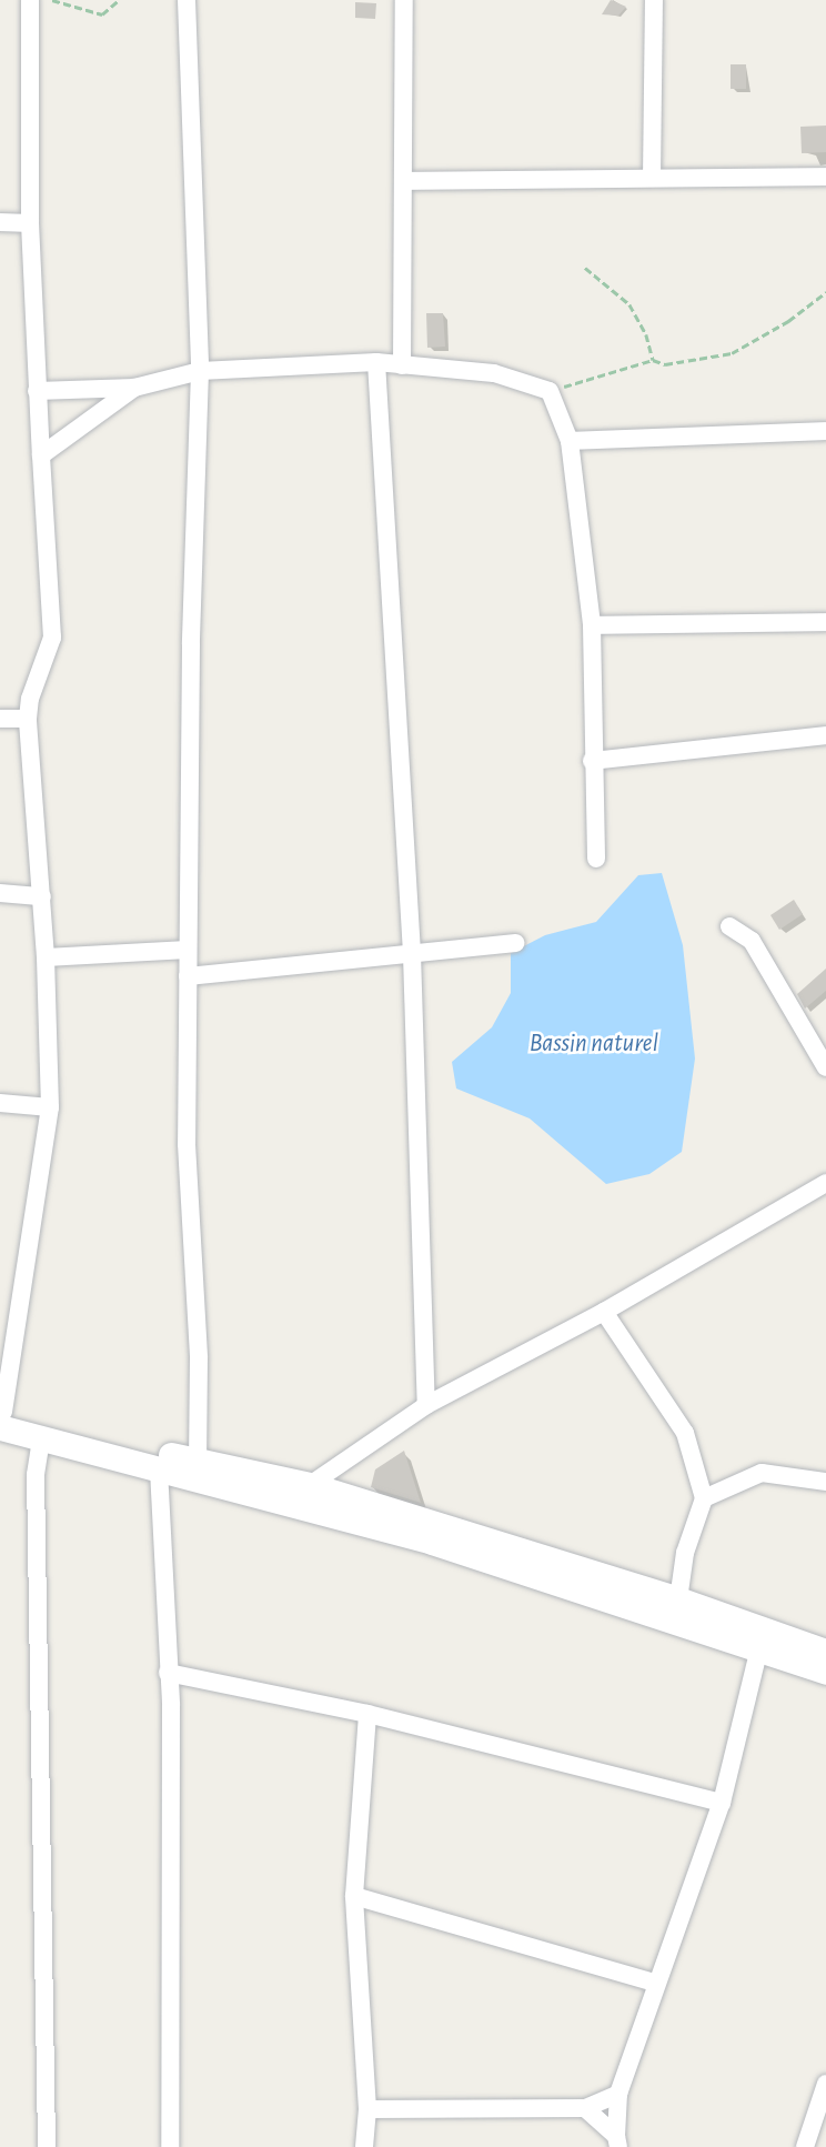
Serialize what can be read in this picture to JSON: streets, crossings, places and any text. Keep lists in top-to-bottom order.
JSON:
{
  "water": ["Bassin naturel"]
}
